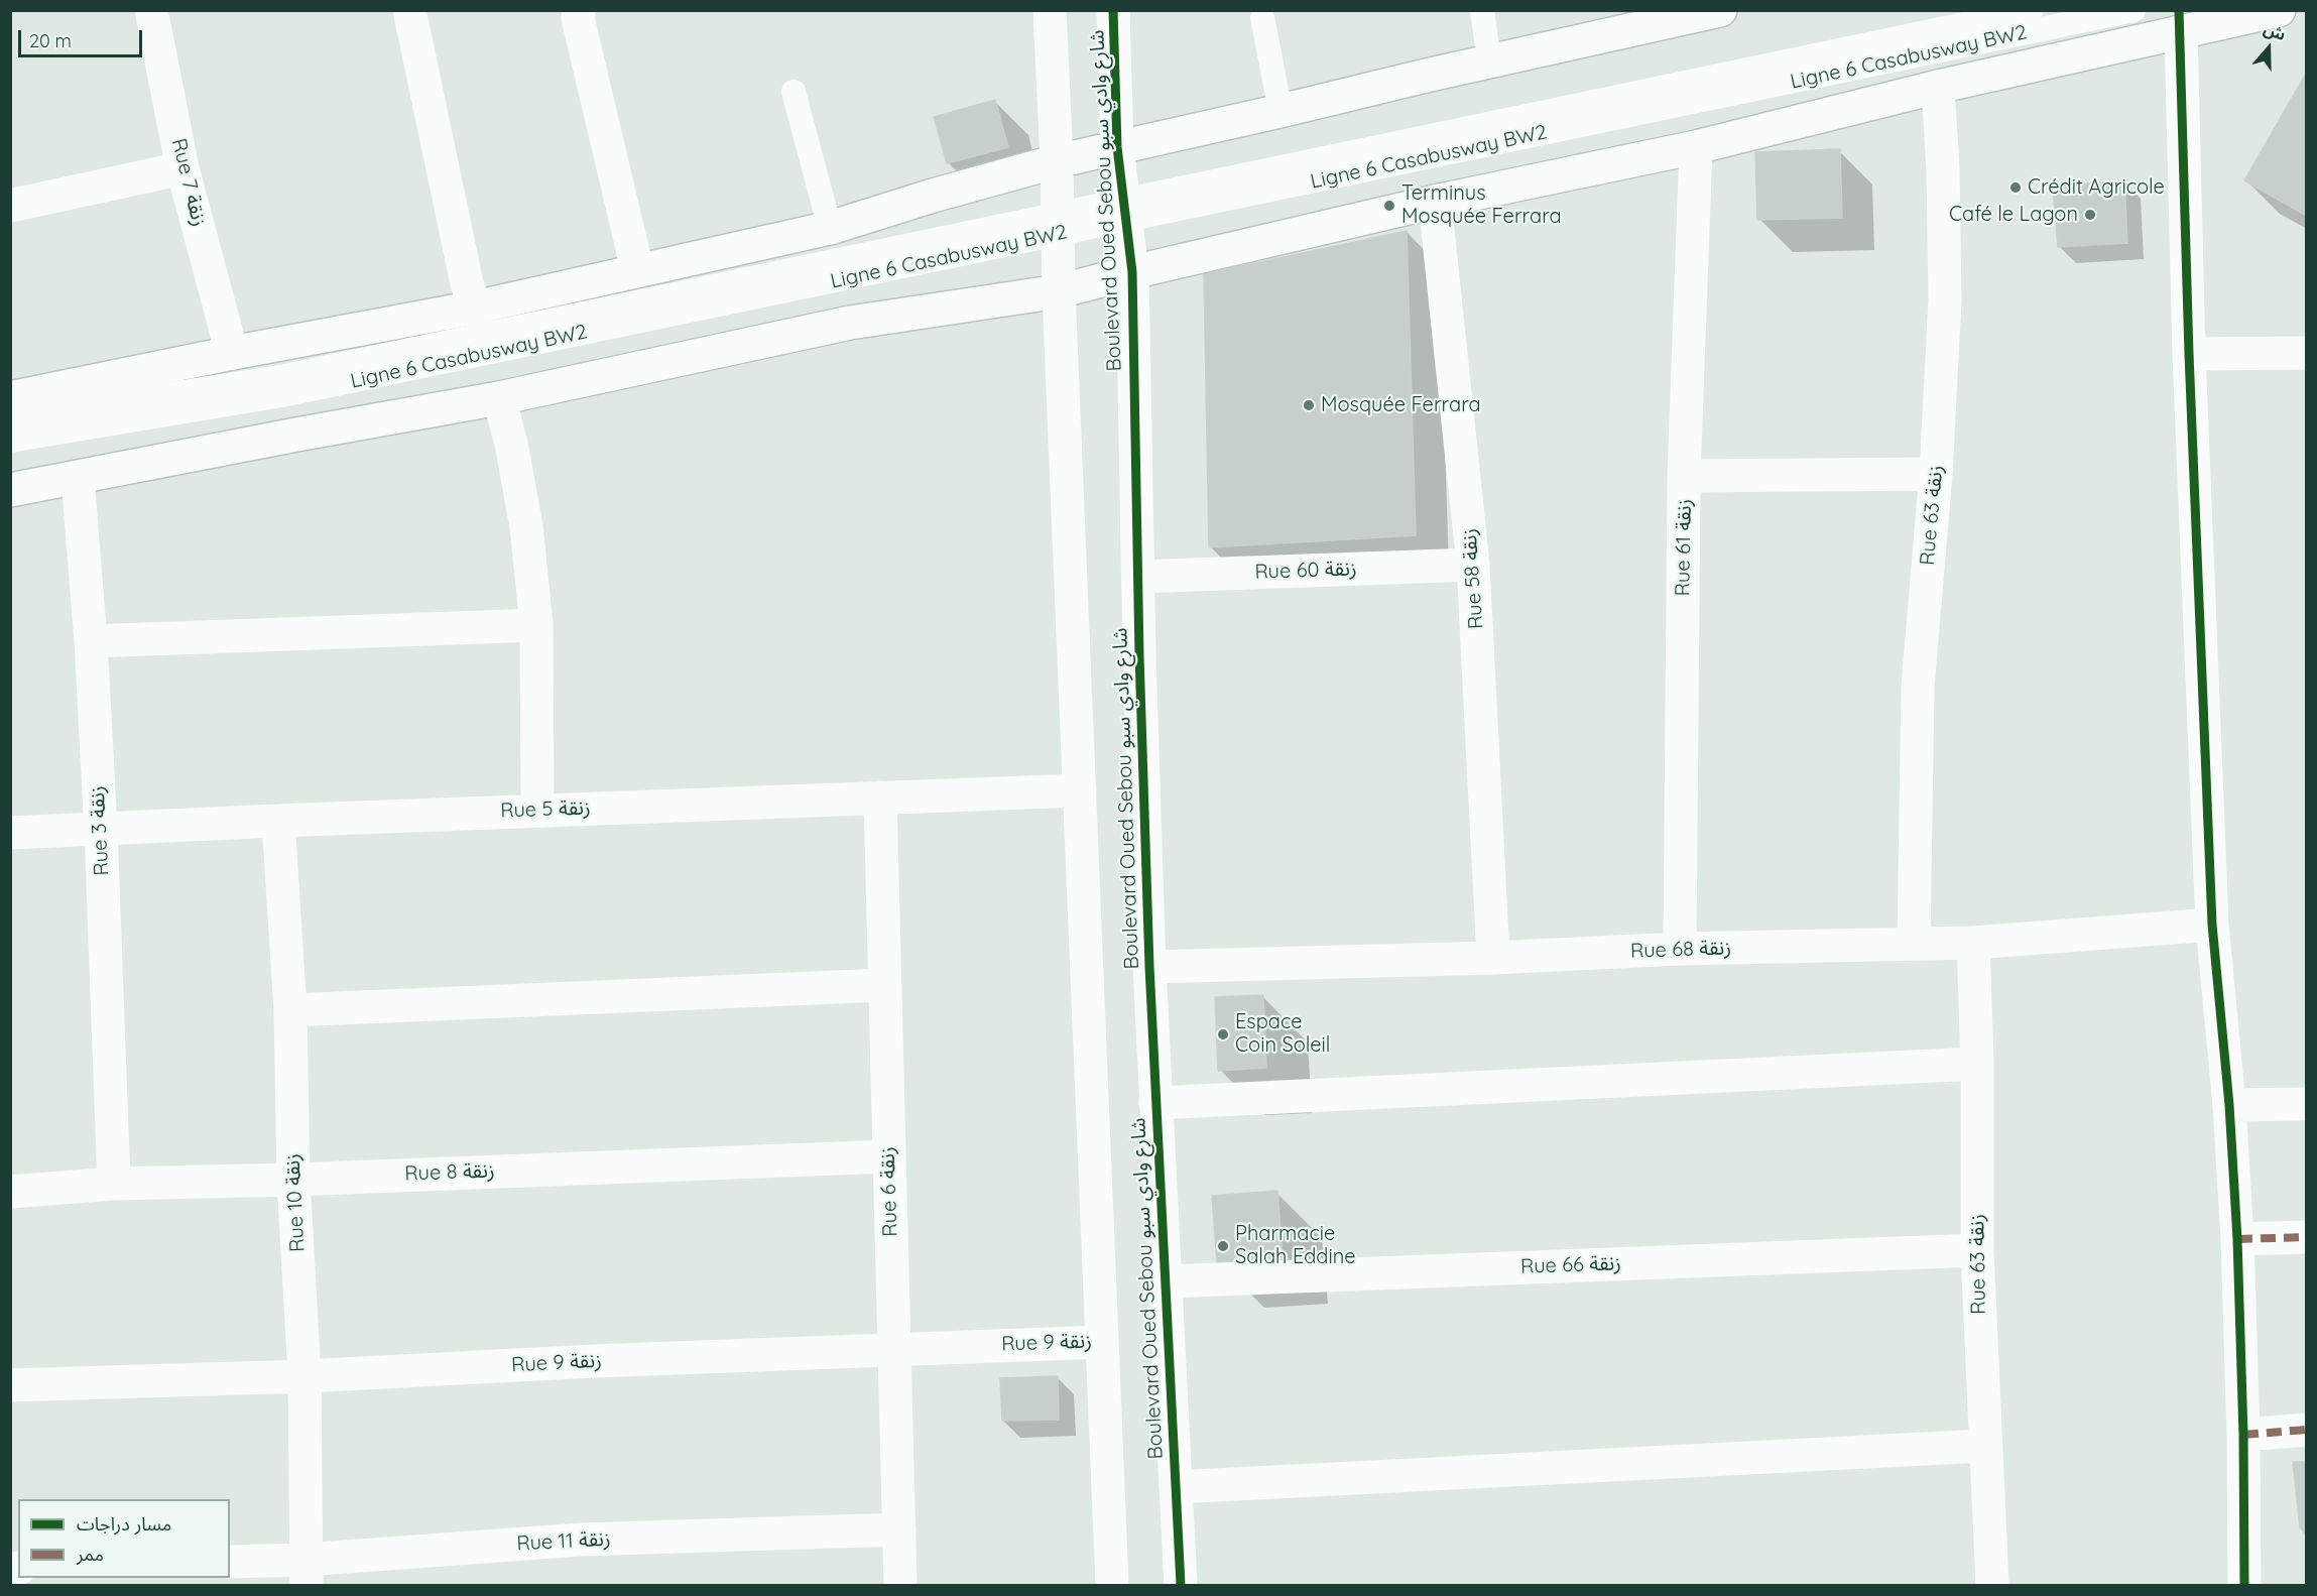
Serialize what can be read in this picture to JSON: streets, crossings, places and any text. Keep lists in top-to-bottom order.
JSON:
{
  "streets": {
    "street": [
      "Rue 7 زنقة",
      "Boulevard Oued Sebou شارع وادي سبو",
      "Rue 63 زنقة",
      "Rue 61 زنقة",
      "Rue 60 زنقة",
      "Rue 58 زنقة",
      "Rue 5 زنقة",
      "Rue 3 زنقة",
      "Rue 68 زنقة",
      "Rue 8 زنقة",
      "Rue 6 زنقة",
      "Rue 10 زنقة",
      "Rue 66 زنقة",
      "Rue 9 زنقة",
      "Rue 11 زنقة"
    ],
    "lane": ["Ligne 6 Casabusway BW2"]
  },
  "crossings": [
    ["Ligne 6 Casabusway BW2", "Boulevard Oued Sebou شارع وادي سبو"],
    ["Boulevard Oued Sebou شارع وادي سبو", "Rue 60 زنقة"],
    ["Boulevard Oued Sebou شارع وادي سبو", "Rue 68 زنقة"],
    ["Boulevard Oued Sebou شارع وادي سبو", "Rue 66 زنقة"],
    ["Rue 63 زنقة", "Rue 68 زنقة"],
    ["Rue 63 زنقة", "Rue 66 زنقة"],
    ["Rue 61 زنقة", "Rue 68 زنقة"],
    ["Rue 60 زنقة", "Rue 58 زنقة"],
    ["Rue 58 زنقة", "Rue 68 زنقة"],
    ["Rue 5 زنقة", "Rue 3 زنقة"],
    ["Rue 5 زنقة", "Rue 6 زنقة"],
    ["Rue 5 زنقة", "Rue 10 زنقة"],
    ["Rue 3 زنقة", "Rue 8 زنقة"],
    ["Rue 8 زنقة", "Rue 6 زنقة"],
    ["Rue 8 زنقة", "Rue 10 زنقة"],
    ["Rue 6 زنقة", "Rue 9 زنقة"],
    ["Rue 6 زنقة", "Rue 11 زنقة"],
    ["Rue 10 زنقة", "Rue 9 زنقة"],
    ["Rue 10 زنقة", "Rue 11 زنقة"]
  ],
  "places": [
    "Crédit Agricole",
    "Terminus Mosquée Ferrara",
    "Café le Lagon",
    "Mosquée Ferrara",
    "Espace Coin Soleil",
    "Pharmacie Salah Eddine"
  ],
  "legend": ["مسار دراجات", "ممر"],
  "scale_bar": "20 m",
  "north": "top"
}
